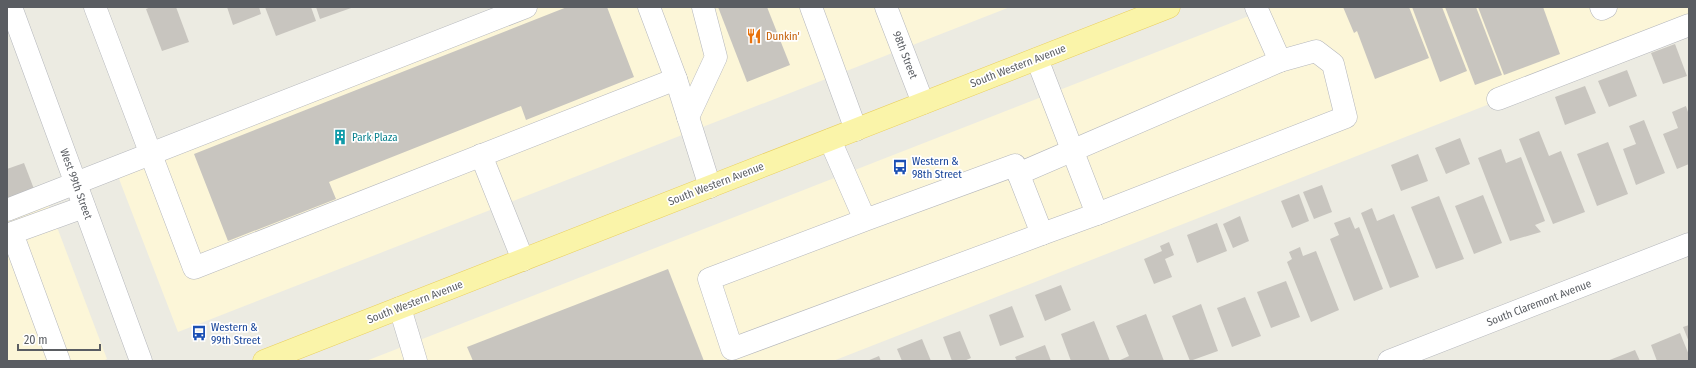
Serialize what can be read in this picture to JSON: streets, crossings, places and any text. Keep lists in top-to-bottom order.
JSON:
{
  "streets": {
    "main road": ["South Western Avenue"],
    "street": ["98th Street", "West 99th Street", "South Claremont Avenue"]
  },
  "crossings": [
    ["98th Street", "South Western Avenue"]
  ],
  "places": {
    "restaurant": ["Dunkin'"],
    "building": ["Park Plaza"],
    "bus stop": ["Western & 98th Street", "Western & 99th Street"]
  },
  "scale_bar": "20 m"
}
